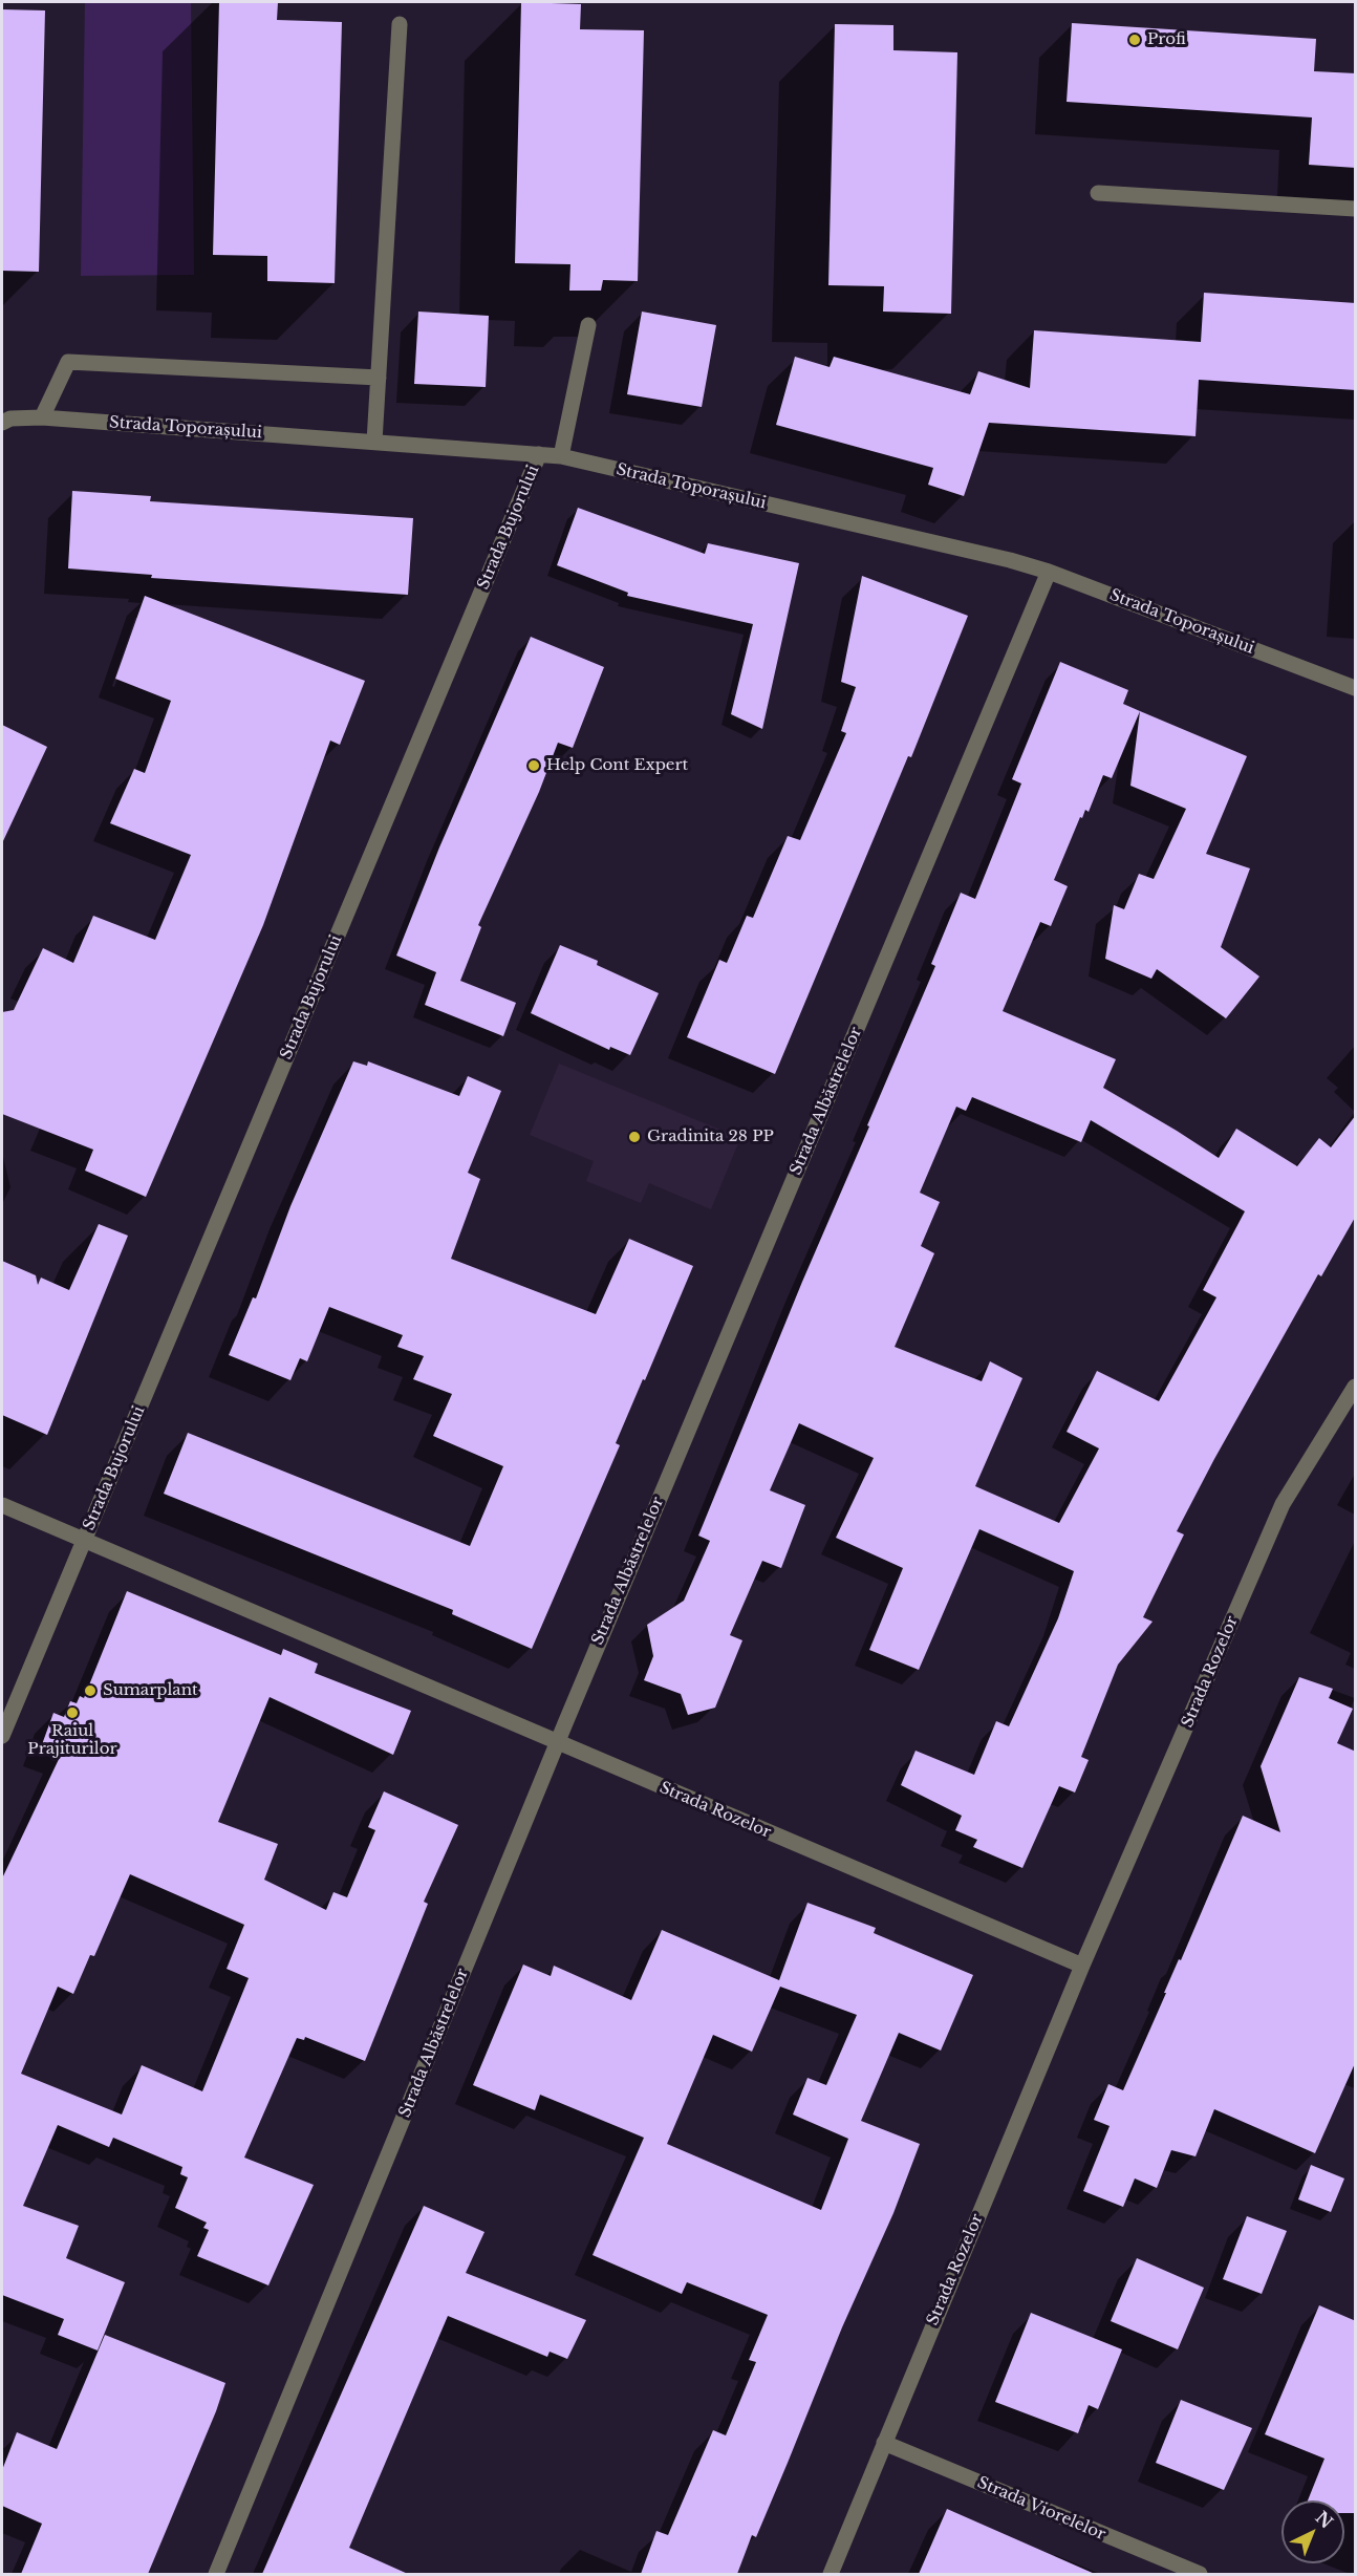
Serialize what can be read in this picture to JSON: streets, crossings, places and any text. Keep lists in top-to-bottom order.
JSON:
{
  "streets": {
    "street": [
      "Strada Toporașului",
      "Strada Bujorului",
      "Strada Albăstrelelor",
      "Strada Rozelor",
      "Strada Viorelelor"
    ]
  },
  "crossings": [
    ["Strada Toporașului", "Strada Bujorului"],
    ["Strada Toporașului", "Strada Albăstrelelor"],
    ["Strada Bujorului", "Strada Albăstrelelor"],
    ["Strada Bujorului", "Strada Rozelor"],
    ["Strada Albăstrelelor", "Strada Rozelor"],
    ["Strada Rozelor", "Strada Viorelelor"]
  ],
  "places": [
    "Profi",
    "Help Cont Expert",
    "Gradinita 28 PP",
    "Sumarplant",
    "Raiul Prajiturilor"
  ],
  "north": "top right"
}
